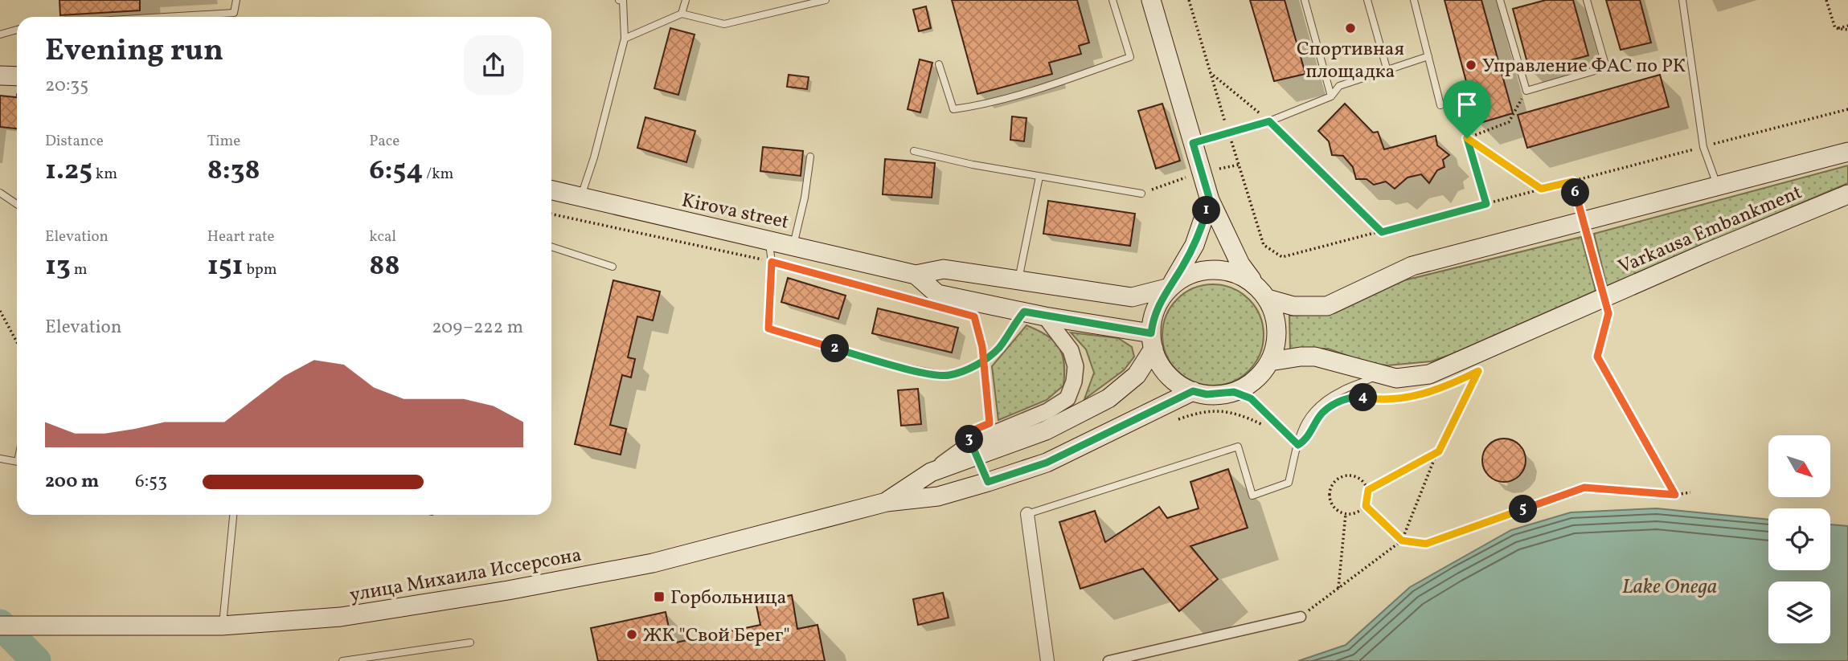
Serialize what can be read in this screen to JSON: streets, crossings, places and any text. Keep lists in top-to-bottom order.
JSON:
{
  "streets": {
    "main road": ["Kirova street", "Varkausa Embankment", "улица Михаила Иссерсона"]
  },
  "crossings": [
    ["Kirova street", "Varkausa Embankment"],
    ["Kirova street", "улица Михаила Иссерсона"],
    ["Varkausa Embankment", "улица Михаила Иссерсона"]
  ],
  "water": ["Lake Onega"],
  "places": {
    "other": ["Спортивная площадка", "Управление ФАС по РК", "ЖК \"Свой Берег\""],
    "transit": ["Горбольница"]
  },
  "north": "bottom right",
  "page": {
    "heading": ["Evening run", "20:35"],
    "stats": [
      ["Distance", "1.25 km"],
      ["Time", "8:38"],
      ["Pace", "6:54 /km"],
      ["Elevation", "13 m"],
      ["Heart rate", "151 bpm"],
      ["kcal", "88"]
    ],
    "pins": [
      "6",
      "1",
      "2",
      "4",
      "3",
      "5"
    ],
    "chart": ["Elevation", "209–222 m"],
    "list": [
      {
        "name": "200 m",
        "note": "6:53"
      }
    ]
  }
}
